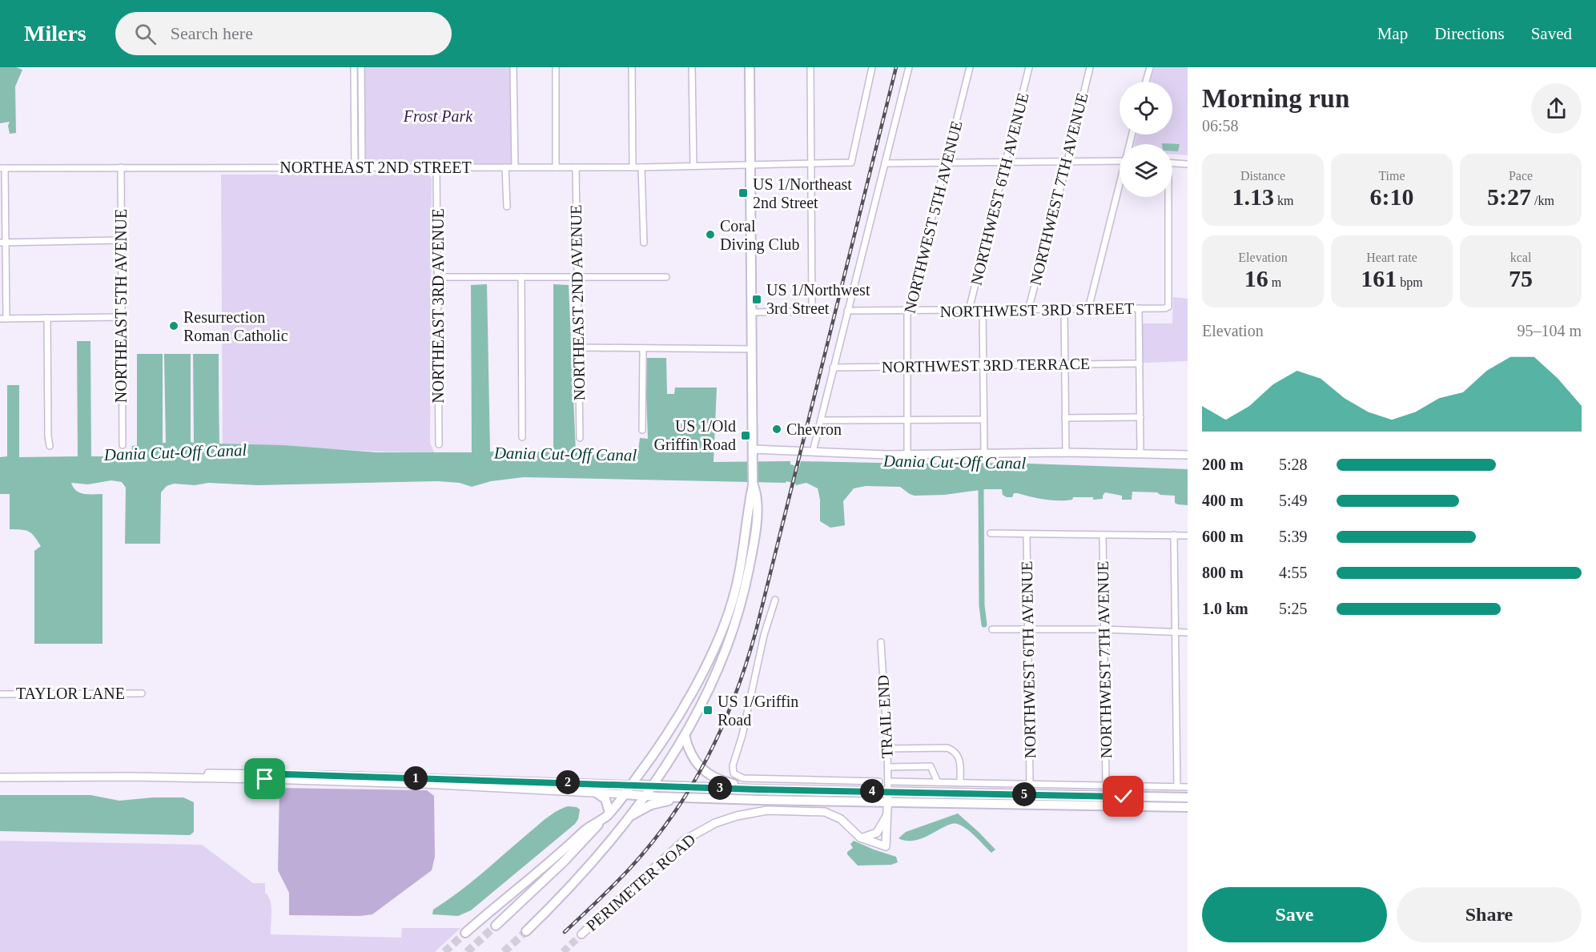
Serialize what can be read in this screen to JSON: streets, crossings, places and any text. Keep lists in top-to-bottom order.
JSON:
{
  "streets": {
    "street": [
      "NORTHEAST 2ND STREET",
      "NORTHWEST 6TH AVENUE",
      "NORTHWEST 7TH AVENUE",
      "NORTHWEST 5TH AVENUE",
      "NORTHEAST 2ND AVENUE",
      "NORTHEAST 5TH AVENUE",
      "NORTHEAST 3RD AVENUE",
      "NORTHWEST 3RD STREET",
      "NORTHWEST 3RD TERRACE",
      "TAYLOR LANE",
      "TRAIL END",
      "PERIMETER ROAD"
    ]
  },
  "crossings": [
    ["NORTHEAST 2ND STREET", "NORTHEAST 2ND AVENUE"],
    ["NORTHEAST 2ND STREET", "NORTHEAST 5TH AVENUE"],
    ["NORTHEAST 2ND STREET", "NORTHEAST 3RD AVENUE"],
    ["NORTHWEST 6TH AVENUE", "NORTHWEST 3RD STREET"],
    ["NORTHWEST 6TH AVENUE", "NORTHWEST 3RD TERRACE"],
    ["NORTHWEST 7TH AVENUE", "NORTHWEST 3RD STREET"],
    ["NORTHWEST 5TH AVENUE", "NORTHWEST 3RD STREET"],
    ["NORTHWEST 5TH AVENUE", "NORTHWEST 3RD TERRACE"],
    ["TRAIL END", "PERIMETER ROAD"]
  ],
  "water": ["Dania Cut-Off Canal"],
  "parks": ["Frost Park"],
  "places": {
    "transit": [
      "US 1/Northeast 2nd Street",
      "US 1/Northwest 3rd Street",
      "US 1/Old Griffin Road",
      "US 1/Griffin Road"
    ],
    "other": ["Coral Diving Club", "Resurrection Roman Catholic", "Chevron"]
  },
  "page": {
    "header": "Milers",
    "search": "Search here",
    "nav": ["Map", "Directions", "Saved"],
    "heading": ["Morning run", "06:58"],
    "stats": [
      ["Distance", "1.13 km"],
      ["Time", "6:10"],
      ["Pace", "5:27 /km"],
      ["Elevation", "16 m"],
      ["Heart rate", "161 bpm"],
      ["kcal", "75"]
    ],
    "chart": ["Elevation", "95–104 m"],
    "list": [
      {
        "name": "200 m",
        "note": "5:28"
      },
      {
        "name": "400 m",
        "note": "5:49"
      },
      {
        "name": "600 m",
        "note": "5:39"
      },
      {
        "name": "800 m",
        "note": "4:55"
      },
      {
        "name": "1.0 km",
        "note": "5:25"
      }
    ],
    "pins": [
      "1",
      "2",
      "3",
      "4",
      "5"
    ],
    "buttons": ["Save", "Share"]
  }
}
